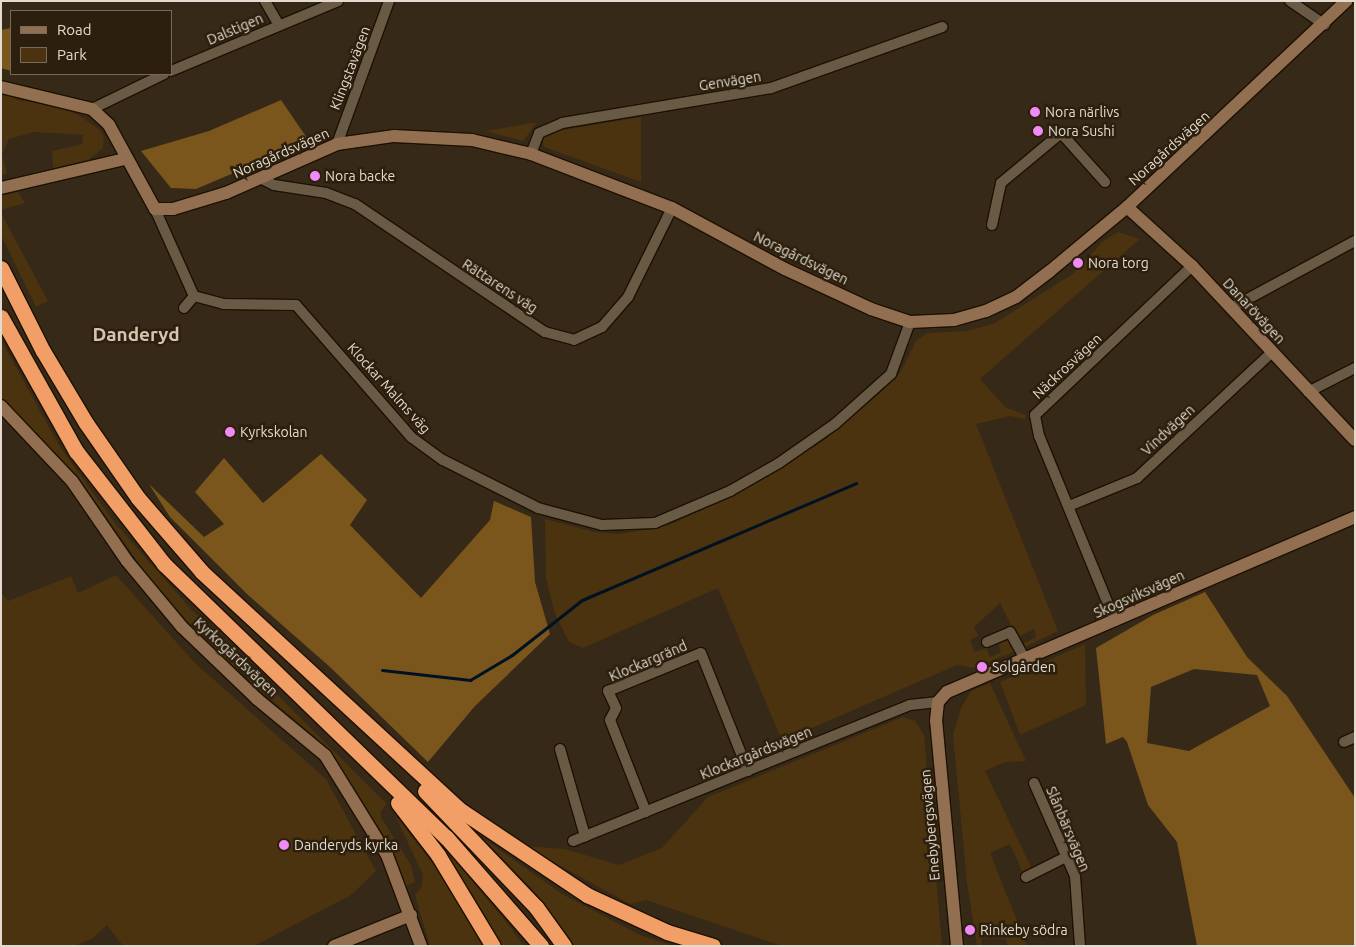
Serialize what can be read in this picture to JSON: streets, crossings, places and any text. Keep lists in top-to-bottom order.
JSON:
{
  "streets": {
    "street": [
      "Dalstigen",
      "Klingstavägen",
      "Genvägen",
      "Noragårdsvägen",
      "Rättarens väg",
      "Danarövägen",
      "Näckrosvägen",
      "Klockar Malms väg",
      "Vindvägen",
      "Skogsviksvägen",
      "Kyrkogårdsvägen",
      "Klockargränd",
      "Klockargårdsvägen",
      "Enebybergsvägen",
      "Slånbärsvägen"
    ]
  },
  "crossings": [
    ["Klingstavägen", "Noragårdsvägen"],
    ["Genvägen", "Noragårdsvägen"],
    ["Noragårdsvägen", "Rättarens väg"],
    ["Noragårdsvägen", "Danarövägen"],
    ["Noragårdsvägen", "Klockar Malms väg"],
    ["Danarövägen", "Näckrosvägen"],
    ["Danarövägen", "Vindvägen"],
    ["Näckrosvägen", "Vindvägen"],
    ["Näckrosvägen", "Skogsviksvägen"],
    ["Skogsviksvägen", "Klockargårdsvägen"],
    ["Skogsviksvägen", "Enebybergsvägen"],
    ["Klockargränd", "Klockargårdsvägen"],
    ["Klockargårdsvägen", "Enebybergsvägen"]
  ],
  "districts": ["Danderyd"],
  "places": [
    "Nora närlivs",
    "Nora Sushi",
    "Nora backe",
    "Nora torg",
    "Kyrkskolan",
    "Solgården",
    "Danderyds kyrka",
    "Rinkeby södra"
  ],
  "legend": ["Road", "Park"]
}
